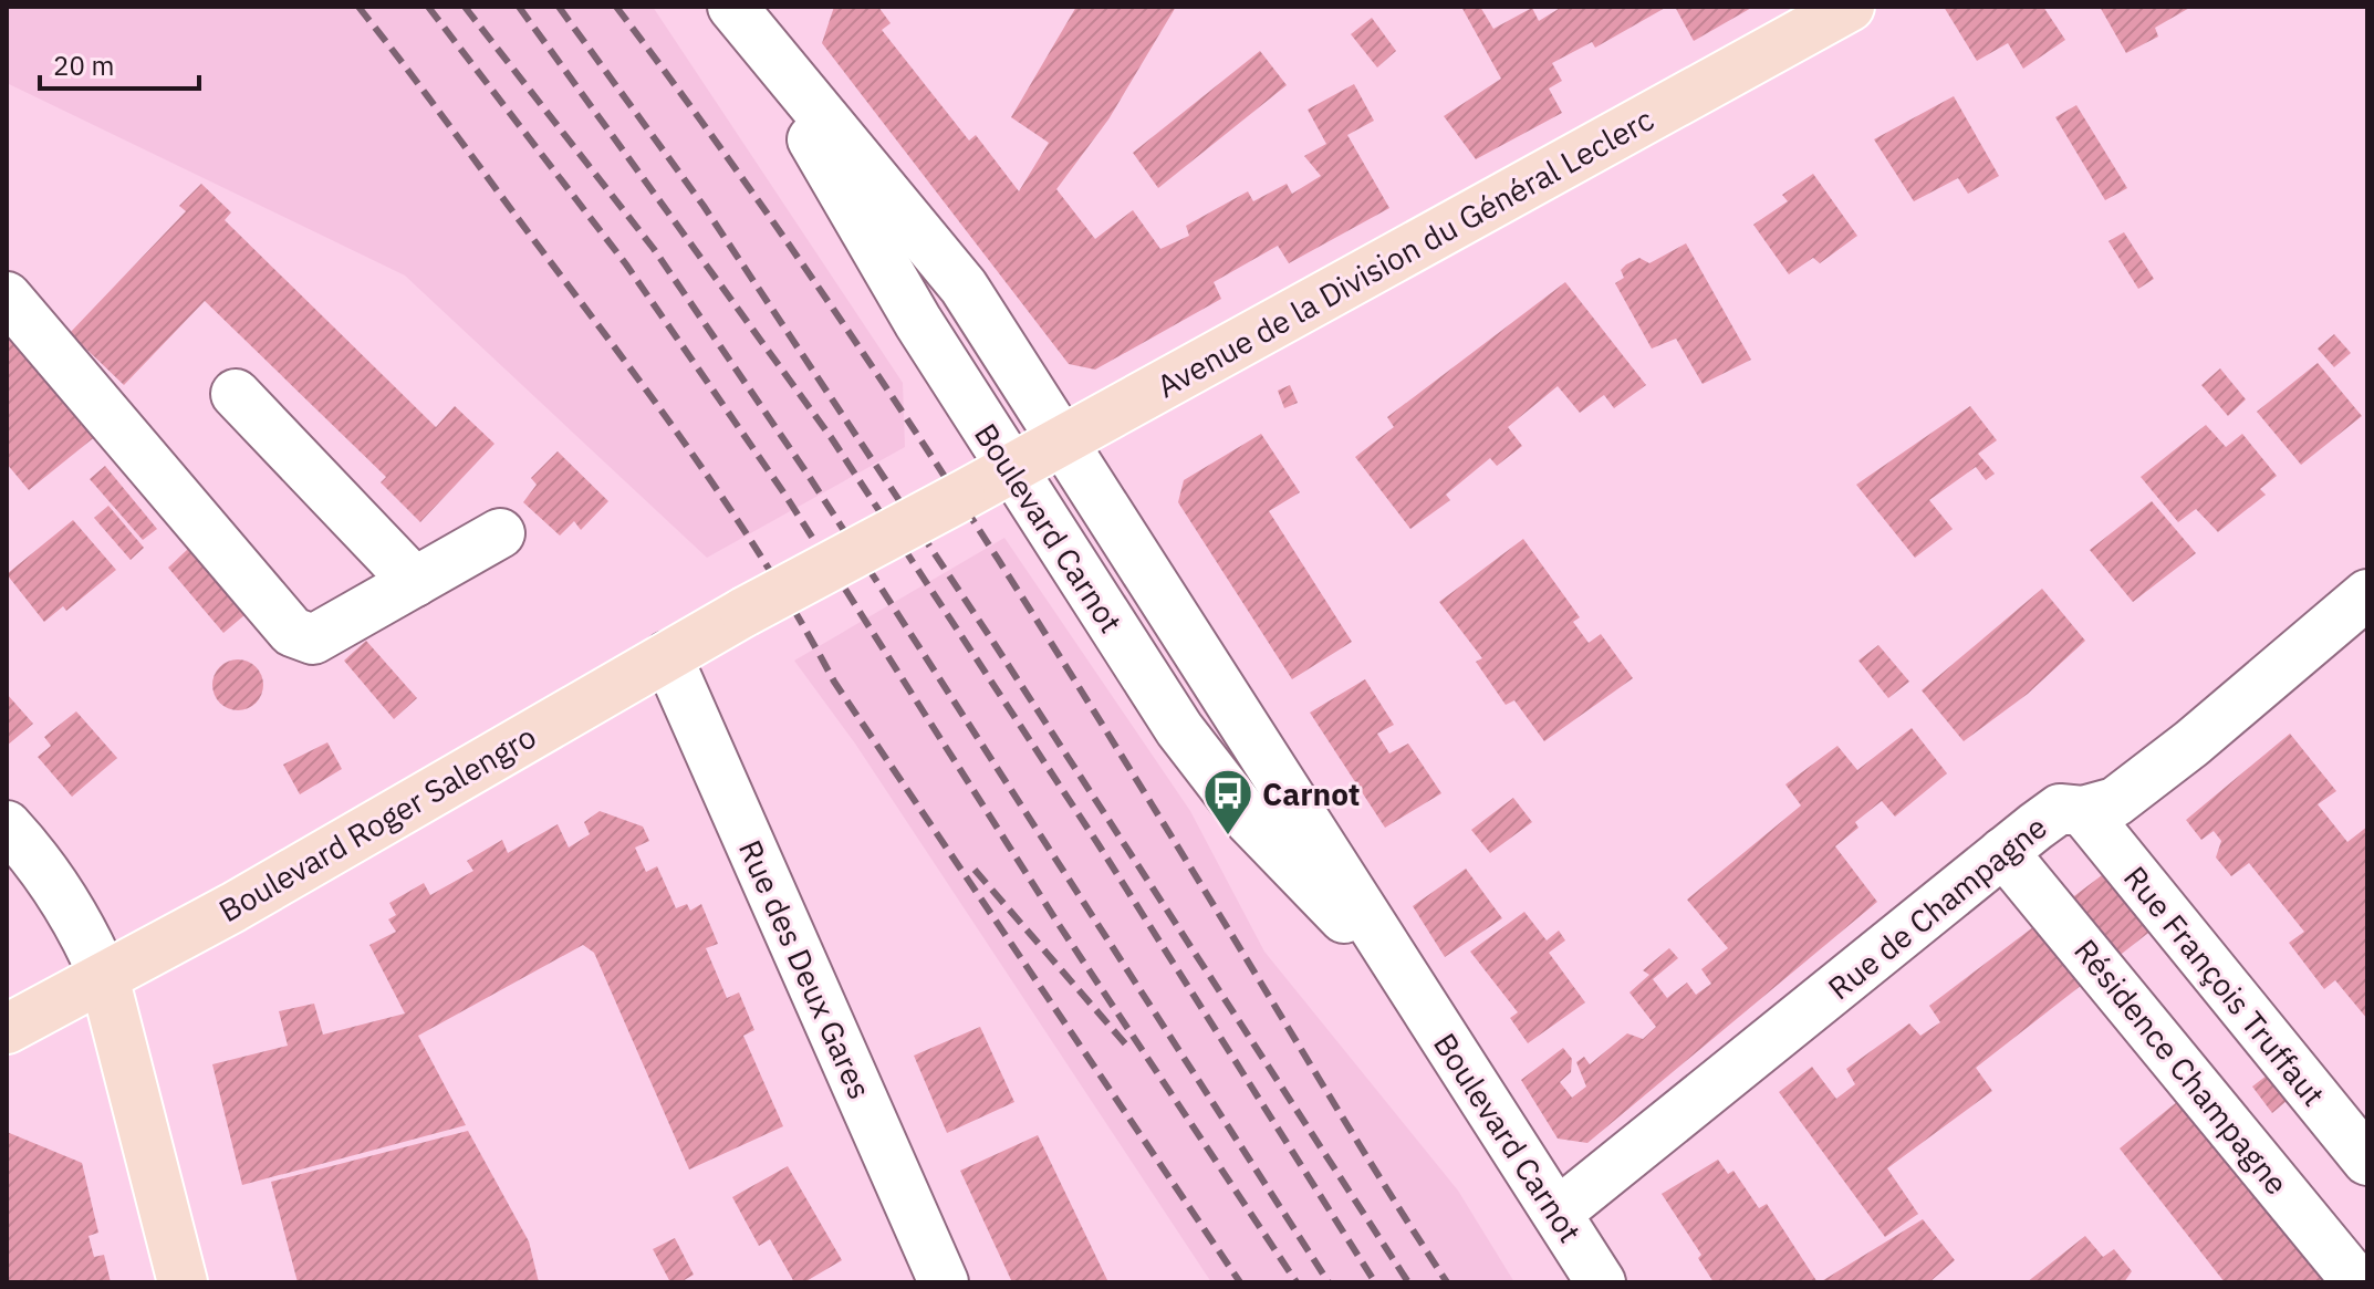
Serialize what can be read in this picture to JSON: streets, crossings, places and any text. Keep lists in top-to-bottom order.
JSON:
{
  "streets": {
    "main road": ["Avenue de la Division du Général Leclerc", "Boulevard Roger Salengro"],
    "street": [
      "Boulevard Carnot",
      "Rue de Champagne",
      "Rue des Deux Gares",
      "Rue François Truffaut",
      "Résidence Champagne"
    ]
  },
  "crossings": [
    ["Avenue de la Division du Général Leclerc", "Boulevard Carnot"],
    ["Avenue de la Division du Général Leclerc", "Boulevard Roger Salengro"],
    ["Boulevard Carnot", "Rue de Champagne"],
    ["Boulevard Roger Salengro", "Rue des Deux Gares"],
    ["Rue de Champagne", "Rue François Truffaut"],
    ["Rue de Champagne", "Résidence Champagne"]
  ],
  "places": {
    "bus stop": ["Carnot"]
  },
  "scale_bar": "20 m"
}
